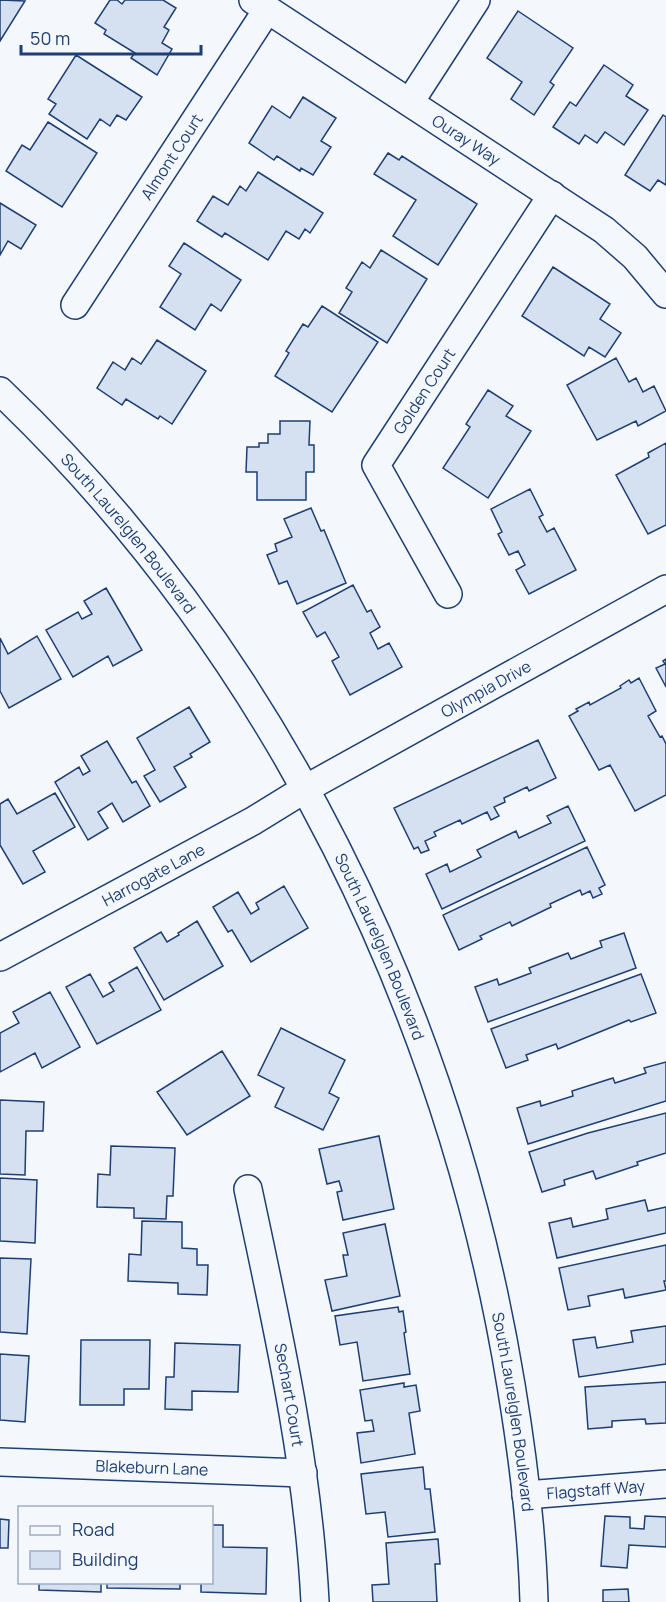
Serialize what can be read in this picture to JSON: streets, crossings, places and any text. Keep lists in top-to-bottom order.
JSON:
{
  "streets": {
    "street": [
      "Ouray Way",
      "Almont Court",
      "Golden Court",
      "South Laurelglen Boulevard",
      "Olympia Drive",
      "Harrogate Lane",
      "Sechart Court",
      "Blakeburn Lane",
      "Flagstaff Way"
    ]
  },
  "crossings": [
    ["Ouray Way", "Almont Court"],
    ["Ouray Way", "Golden Court"],
    ["South Laurelglen Boulevard", "Olympia Drive"],
    ["South Laurelglen Boulevard", "Harrogate Lane"],
    ["South Laurelglen Boulevard", "Flagstaff Way"],
    ["Olympia Drive", "Harrogate Lane"],
    ["Sechart Court", "Blakeburn Lane"]
  ],
  "legend": ["Road", "Building"],
  "scale_bar": "50 m"
}
